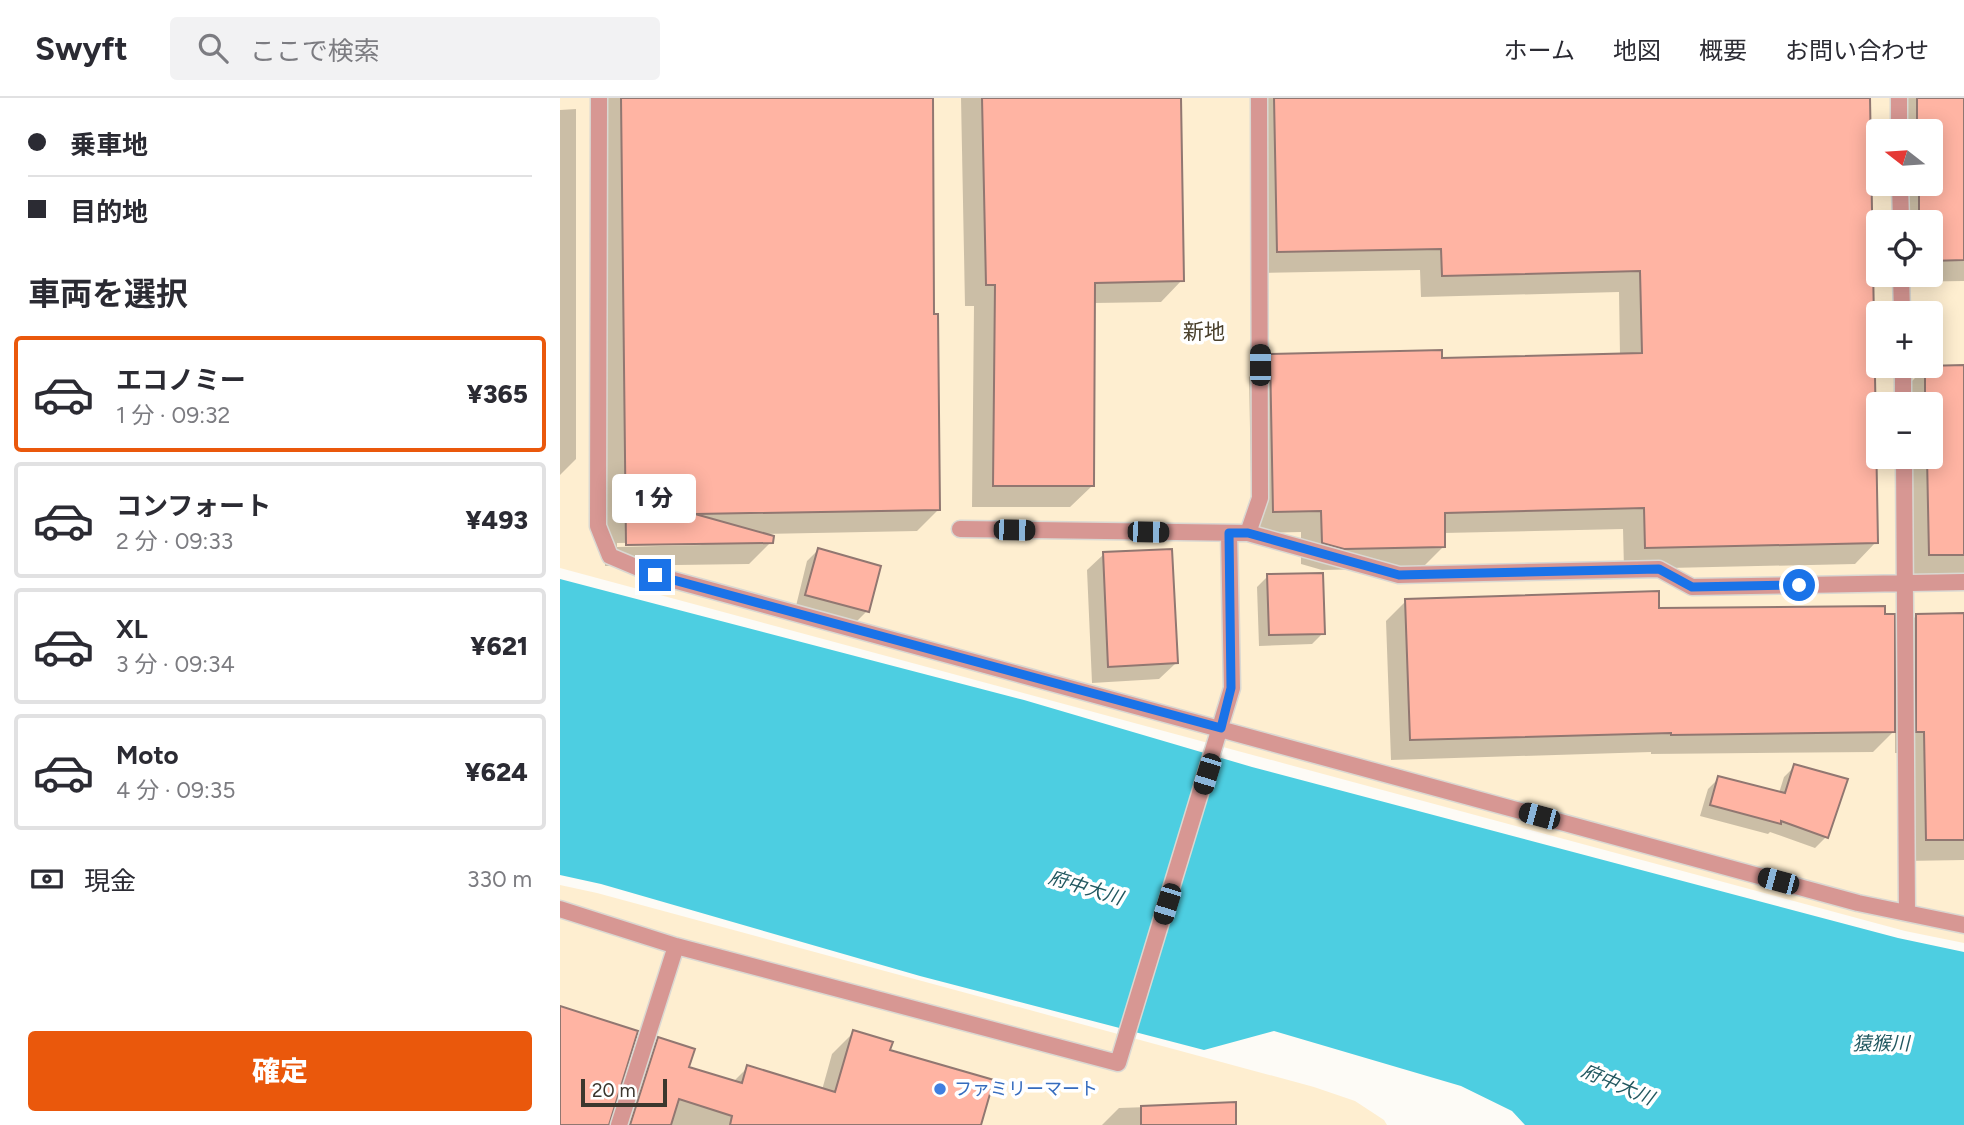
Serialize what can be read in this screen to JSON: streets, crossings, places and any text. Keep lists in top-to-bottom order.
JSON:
{
  "districts": ["新地"],
  "water": ["府中大川", "猿猴川"],
  "places": ["ファミリーマート"],
  "scale_bar": "20 m",
  "north": "left",
  "page": {
    "header": "Swyft",
    "search": "ここで検索",
    "nav": [
      "ホーム",
      "地図",
      "概要",
      "お問い合わせ"
    ],
    "banner": ["乗車地", "目的地"],
    "map_buttons": ["+", "−"],
    "heading": "車両を選択",
    "list": [
      {
        "name": "エコノミー",
        "note": "1 分 · 09:32",
        "value": "¥365"
      },
      {
        "name": "コンフォート",
        "note": "2 分 · 09:33",
        "value": "¥493"
      },
      {
        "name": "XL",
        "note": "3 分 · 09:34",
        "value": "¥621"
      },
      {
        "name": "Moto",
        "note": "4 分 · 09:35",
        "value": "¥624"
      }
    ],
    "bubble": "1 分",
    "pay": ["現金", "330 m"],
    "buttons": "確定",
    "scale": "20 m"
  }
}
